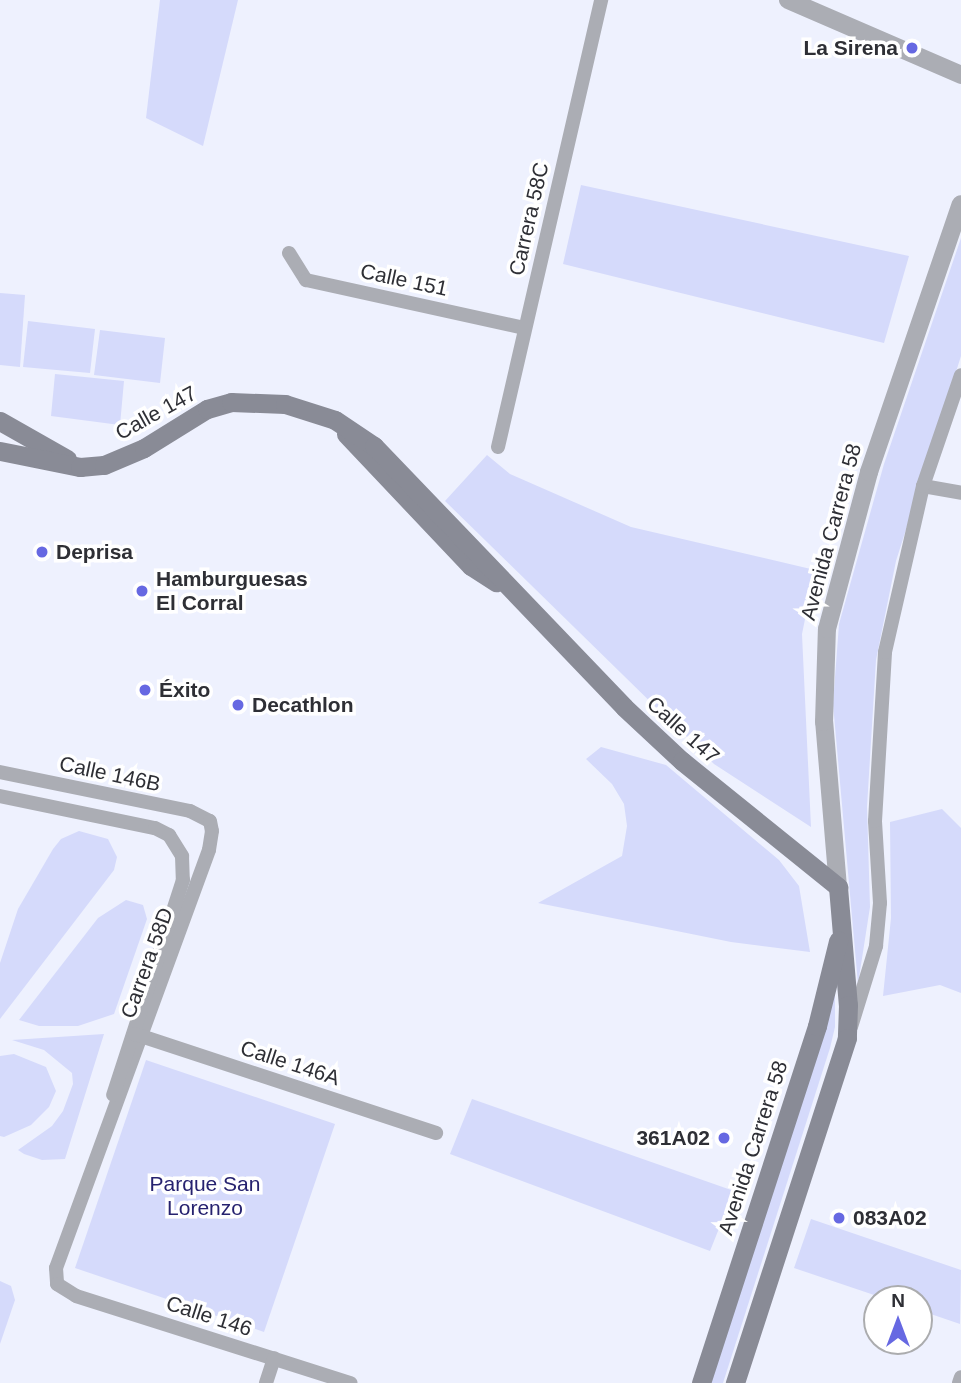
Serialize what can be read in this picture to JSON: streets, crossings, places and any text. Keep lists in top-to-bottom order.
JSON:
{
  "streets": {
    "main road": ["Calle 147", "Avenida Carrera 58"],
    "street": [
      "Carrera 58C",
      "Calle 151",
      "Calle 146B",
      "Carrera 58D",
      "Calle 146A",
      "Calle 146"
    ]
  },
  "crossings": [
    ["Carrera 58C", "Calle 151"],
    ["Calle 147", "Avenida Carrera 58"],
    ["Calle 146B", "Carrera 58D"],
    ["Carrera 58D", "Calle 146A"],
    ["Carrera 58D", "Calle 146"]
  ],
  "parks": ["Parque San Lorenzo"],
  "places": [
    "La Sirena",
    "Deprisa",
    "Hamburguesas El Corral",
    "Éxito",
    "Decathlon",
    "361A02",
    "083A02"
  ],
  "north": "top"
}
